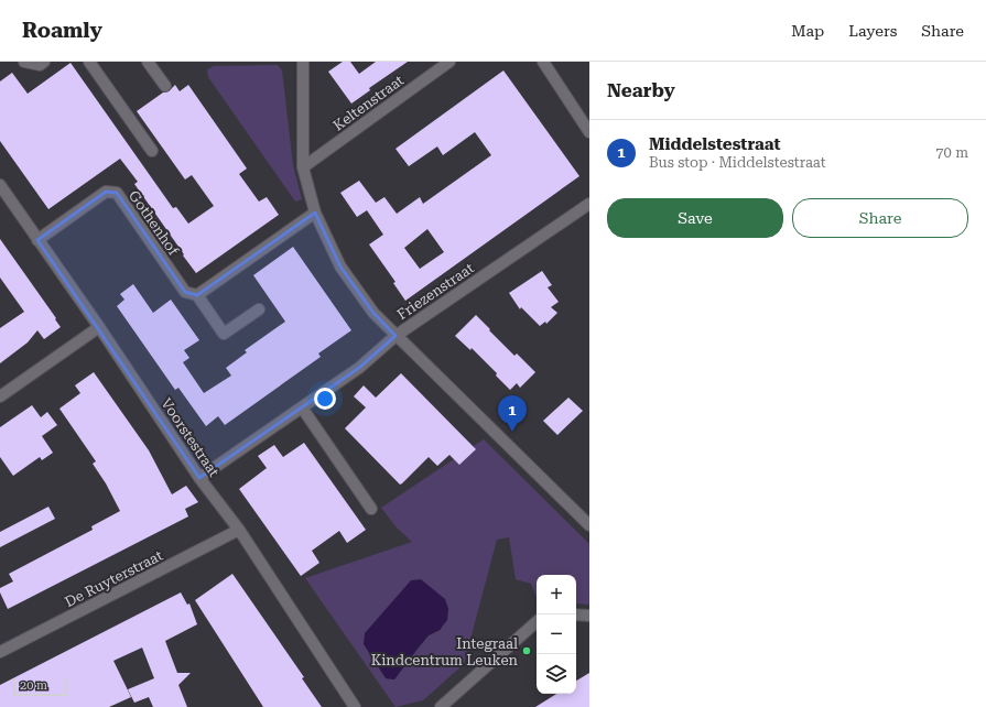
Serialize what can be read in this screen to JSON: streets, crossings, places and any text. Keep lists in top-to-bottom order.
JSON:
{
  "streets": {
    "street": [
      "Keltenstraat",
      "Gothenhof",
      "Friezenstraat",
      "Voorstestraat",
      "De Ruyterstraat"
    ]
  },
  "crossings": [
    ["Gothenhof", "Voorstestraat"],
    ["Friezenstraat", "Voorstestraat"],
    ["Voorstestraat", "De Ruyterstraat"]
  ],
  "places": ["Integraal Kindcentrum Leuken"],
  "scale_bar": "20 m",
  "page": {
    "header": "Roamly",
    "nav": ["Map", "Layers", "Share"],
    "heading": "Nearby",
    "list": [
      {
        "mark": "1",
        "name": "Middelstestraat",
        "note": "Bus stop · Middelstestraat",
        "value": "70 m"
      }
    ],
    "buttons": ["Save", "Share"],
    "pins": "1",
    "map_buttons": ["+", "−"],
    "scale": "20 m"
  }
}
